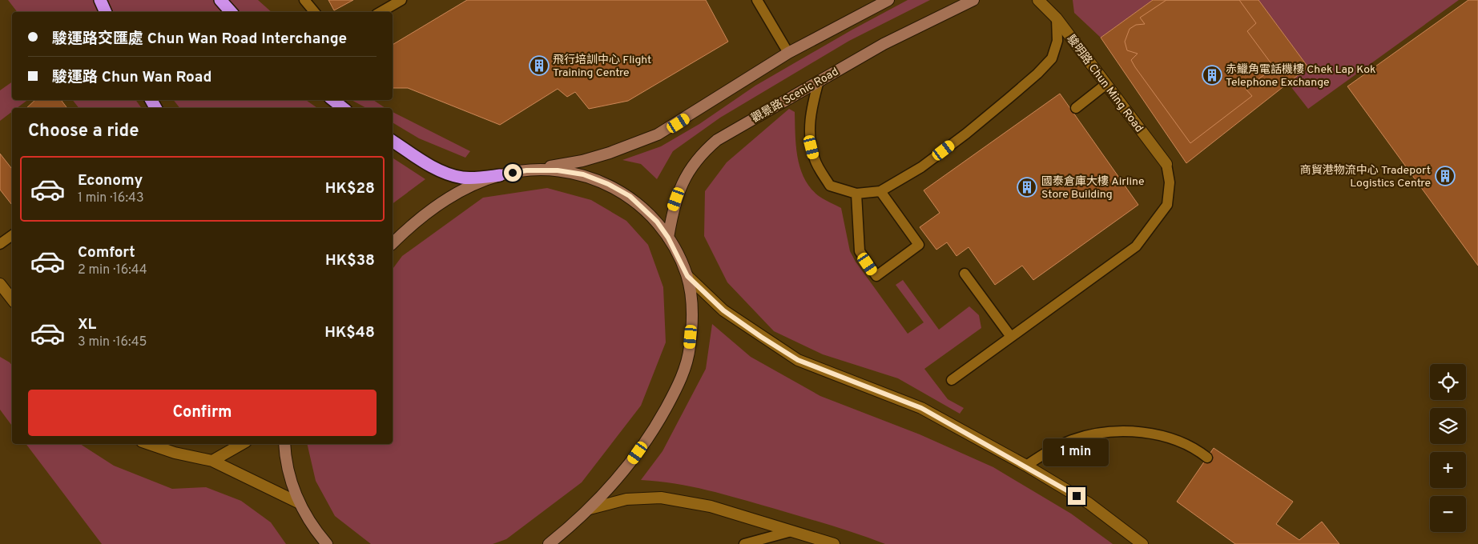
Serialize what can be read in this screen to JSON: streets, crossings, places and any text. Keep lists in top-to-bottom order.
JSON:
{
  "streets": {
    "main road": ["觀景路 Scenic Road"],
    "street": ["駿明路 Chun Ming Road"]
  },
  "places": {
    "building": [
      "飛行培訓中心 Flight Training Centre",
      "赤鱲角電話機樓 Chek Lap Kok Telephone Exchange",
      "商貿港物流中心 Tradeport Logistics Centre",
      "國泰倉庫大樓 Airline Store Building"
    ]
  },
  "page": {
    "banner": ["駿運路交匯處 Chun Wan Road Interchange", "駿運路 Chun Wan Road"],
    "heading": "Choose a ride",
    "list": [
      {
        "name": "Economy",
        "note": "1 min · 16:43",
        "value": "HK$28"
      },
      {
        "name": "Comfort",
        "note": "2 min · 16:44",
        "value": "HK$38"
      },
      {
        "name": "XL",
        "note": "3 min · 16:45",
        "value": "HK$48"
      }
    ],
    "map_buttons": ["+", "−"],
    "buttons": "Confirm",
    "bubble": "1 min"
  }
}
